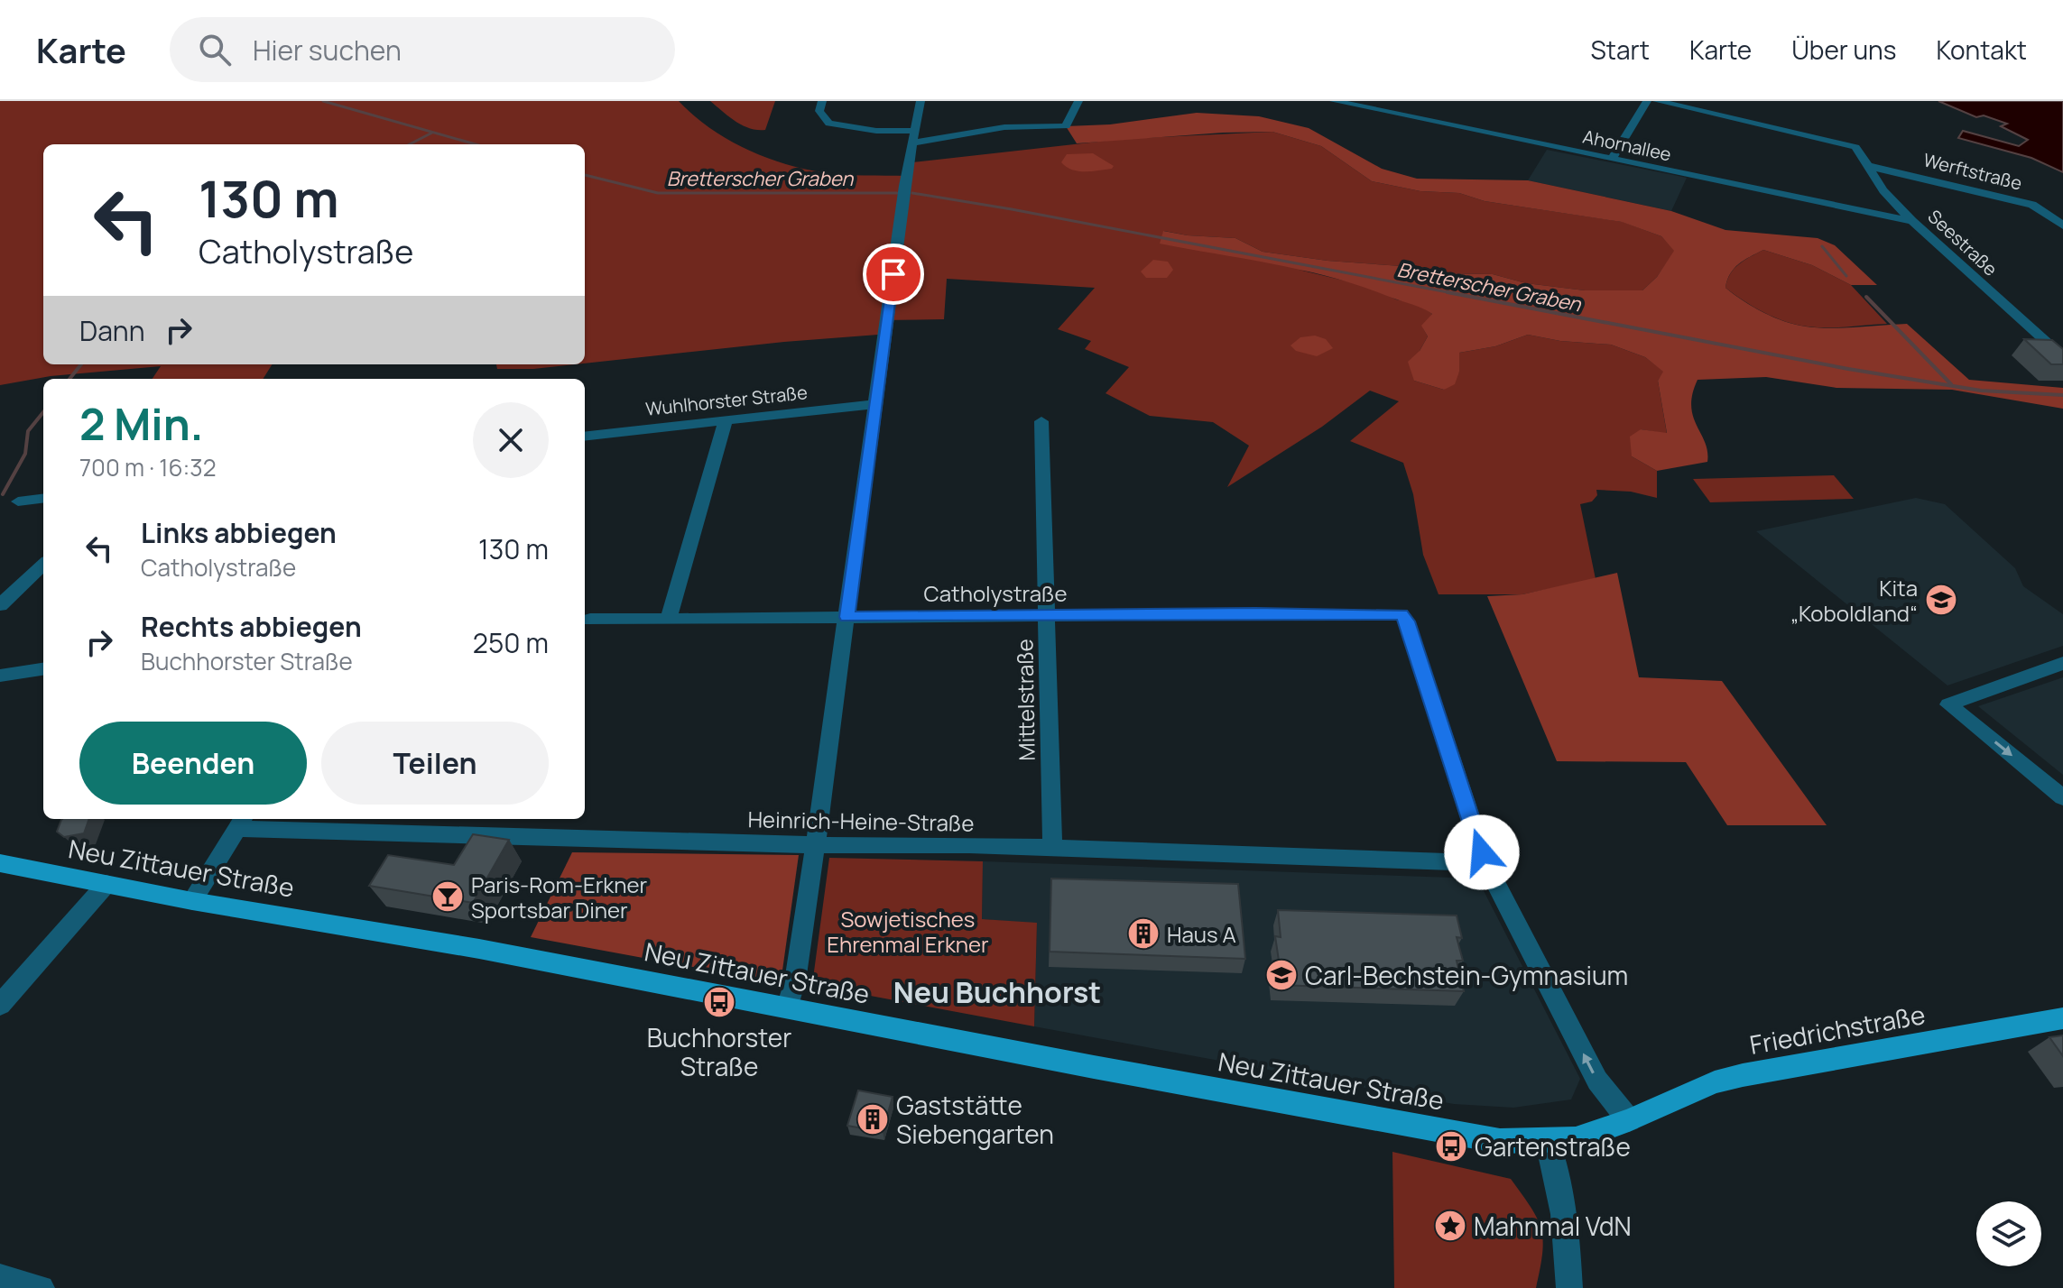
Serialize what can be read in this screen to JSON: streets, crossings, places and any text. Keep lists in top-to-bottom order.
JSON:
{
  "streets": {
    "main road": ["Neu Zittauer Straße", "Friedrichstraße"],
    "street": [
      "Ahornallee",
      "Werftstraße",
      "Seestraße",
      "Wuhlhorster Straße",
      "Catholystraße",
      "Mittelstraße",
      "Heinrich-Heine-Straße"
    ]
  },
  "crossings": [
    ["Ahornallee", "Seestraße"],
    ["Werftstraße", "Seestraße"],
    ["Catholystraße", "Mittelstraße"],
    ["Catholystraße", "Heinrich-Heine-Straße"],
    ["Mittelstraße", "Heinrich-Heine-Straße"],
    ["Neu Zittauer Straße", "Friedrichstraße"]
  ],
  "districts": ["Neu Buchhorst"],
  "water": ["Bretterscher Graben"],
  "parks": ["Sowjetisches Ehrenmal Erkner"],
  "places": {
    "school or university": ["Kita „Koboldland“", "Carl-Bechstein-Gymnasium"],
    "bar": ["Paris-Rom-Erkner Sportsbar Diner"],
    "building": ["Haus A", "Gaststätte Siebengarten"],
    "bus stop": ["Buchhorster Straße", "Gartenstraße"],
    "place": ["Mahnmal VdN"]
  },
  "page": {
    "header": "Karte",
    "search": "Hier suchen",
    "nav": [
      "Start",
      "Karte",
      "Über uns",
      "Kontakt"
    ],
    "turn": ["130 m", "Catholystraße"],
    "then": "Dann",
    "heading": ["2 Min.", "700 m · 16:32"],
    "list": [
      {
        "name": "Links abbiegen",
        "note": "Catholystraße",
        "value": "130 m"
      },
      {
        "name": "Rechts abbiegen",
        "note": "Buchhorster Straße",
        "value": "250 m"
      }
    ],
    "buttons": ["Beenden", "Teilen"]
  }
}
